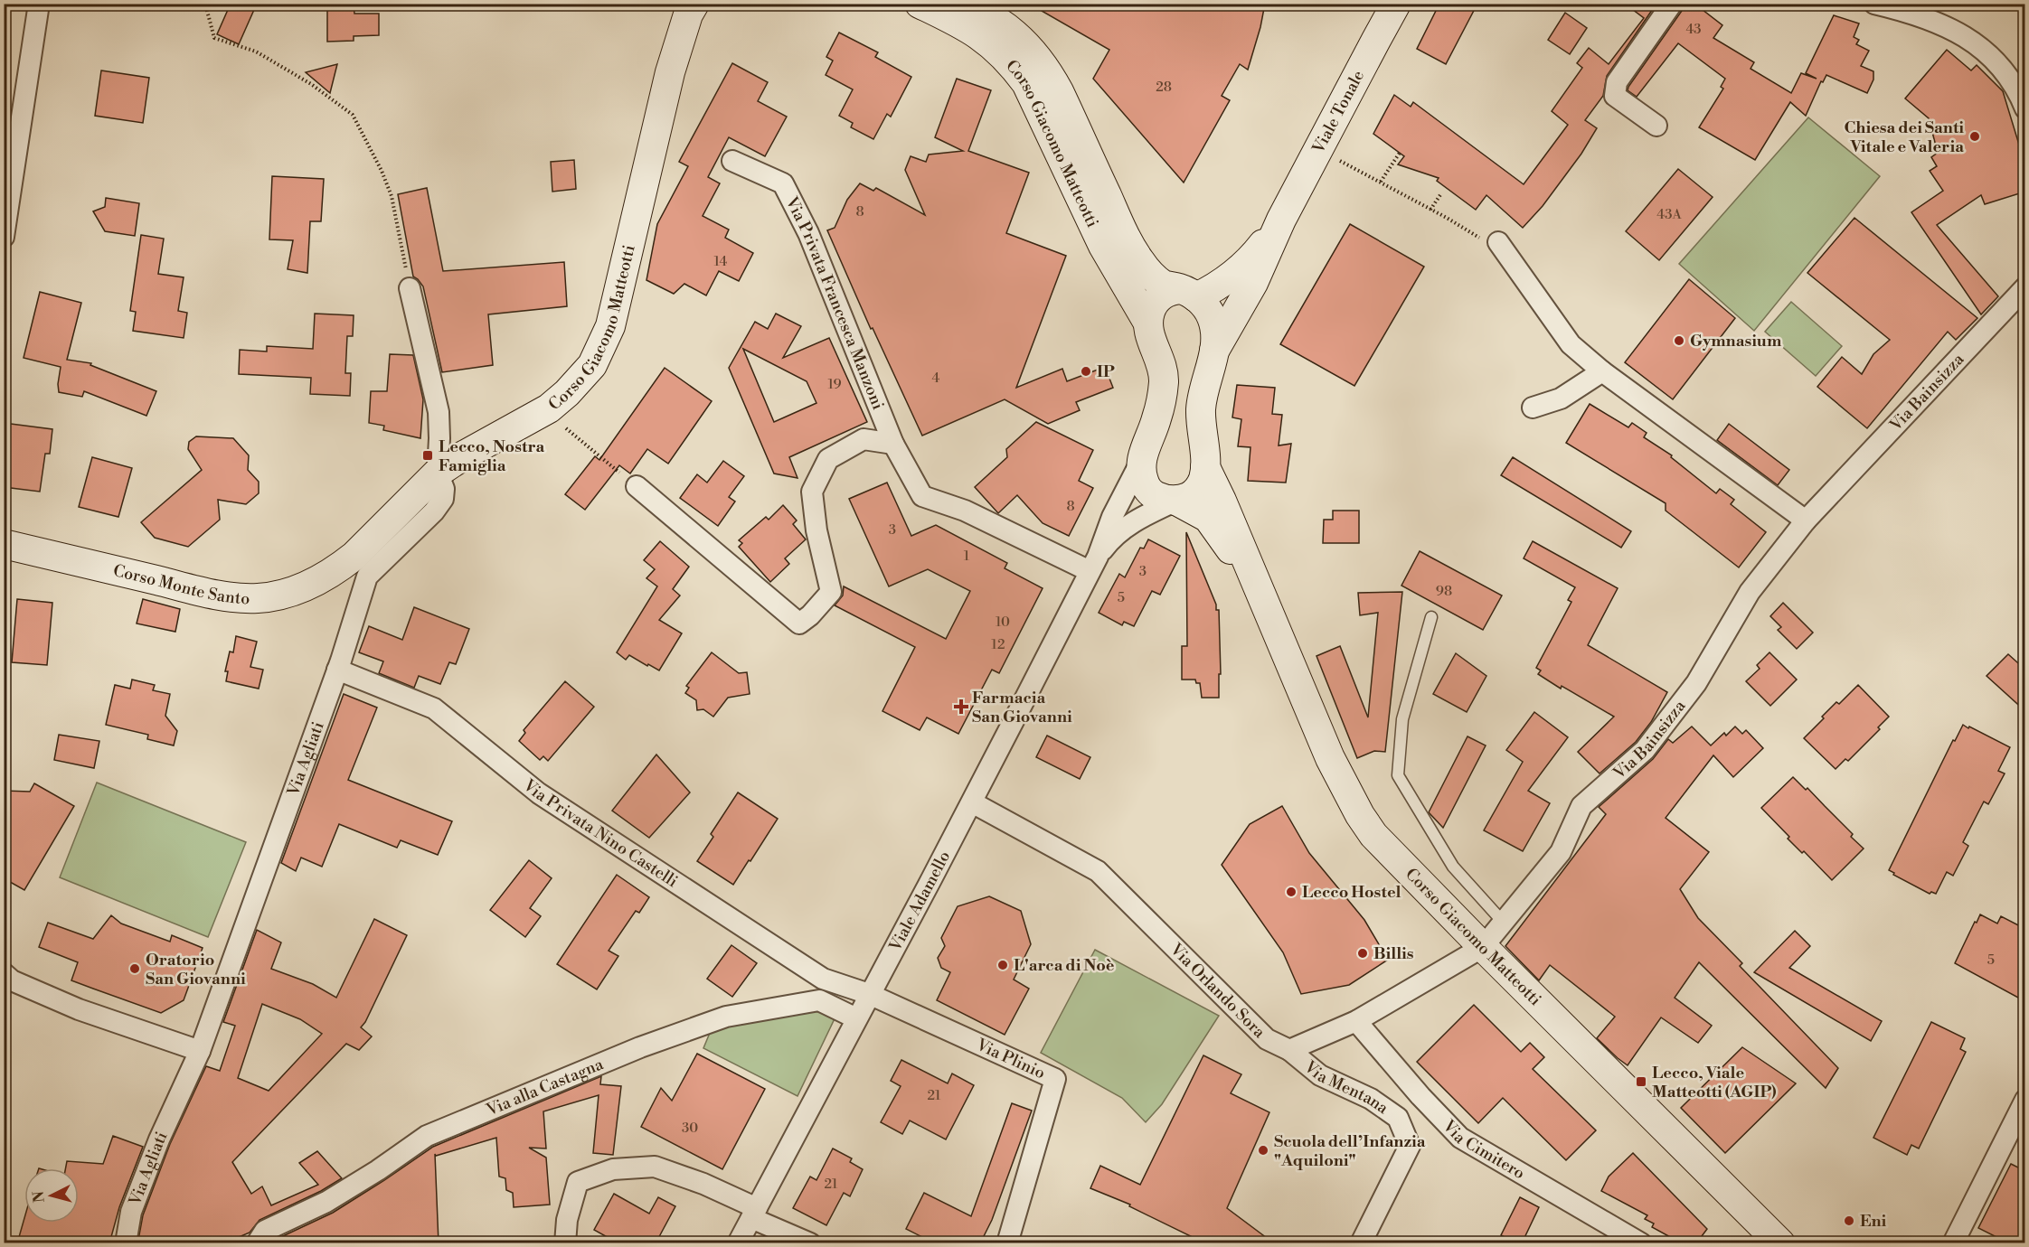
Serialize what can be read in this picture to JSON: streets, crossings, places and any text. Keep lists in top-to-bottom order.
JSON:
{
  "streets": {
    "main road": ["Viale Tonale", "Corso Giacomo Matteotti", "Corso Monte Santo"],
    "street": [
      "Via Privata Francesca Manzoni",
      "Via Bainsizza",
      "Via Agliati",
      "Via Privata Nino Castelli",
      "Viale Adamello",
      "Via Orlando Sora",
      "Via Plinio",
      "Via alla Castagna",
      "Via Mentana",
      "Via Cimitero"
    ]
  },
  "crossings": [
    ["Viale Tonale", "Corso Giacomo Matteotti"],
    ["Corso Giacomo Matteotti", "Via Bainsizza"],
    ["Corso Giacomo Matteotti", "Corso Monte Santo"],
    ["Corso Giacomo Matteotti", "Via Agliati"],
    ["Corso Giacomo Matteotti", "Viale Adamello"],
    ["Via Privata Francesca Manzoni", "Viale Adamello"],
    ["Via Agliati", "Via Privata Nino Castelli"],
    ["Via Privata Nino Castelli", "Viale Adamello"],
    ["Via Privata Nino Castelli", "Via Plinio"],
    ["Viale Adamello", "Via Orlando Sora"],
    ["Viale Adamello", "Via Plinio"],
    ["Viale Adamello", "Via alla Castagna"],
    ["Via Orlando Sora", "Via Mentana"]
  ],
  "places": {
    "other": [
      "Chiesa dei Santi Vitale e Valeria",
      "Gymnasium",
      "IP",
      "Lecco Hostel",
      "Billis",
      "L'arca di Noè",
      "Oratorio San Giovanni",
      "Scuola dell’Infanzia \"Aquiloni\"",
      "Eni"
    ],
    "transit": ["Lecco, Nostra Famiglia", "Lecco, Viale Matteotti (AGIP)"],
    "health": ["Farmacia San Giovanni"]
  },
  "house_numbers": [
    "43",
    "28",
    "8",
    "43A",
    "14",
    "4",
    "19",
    "8",
    "3",
    "1",
    "3",
    "98",
    "5",
    "10",
    "12",
    "5",
    "21",
    "30",
    "21"
  ],
  "north": "left"
}
